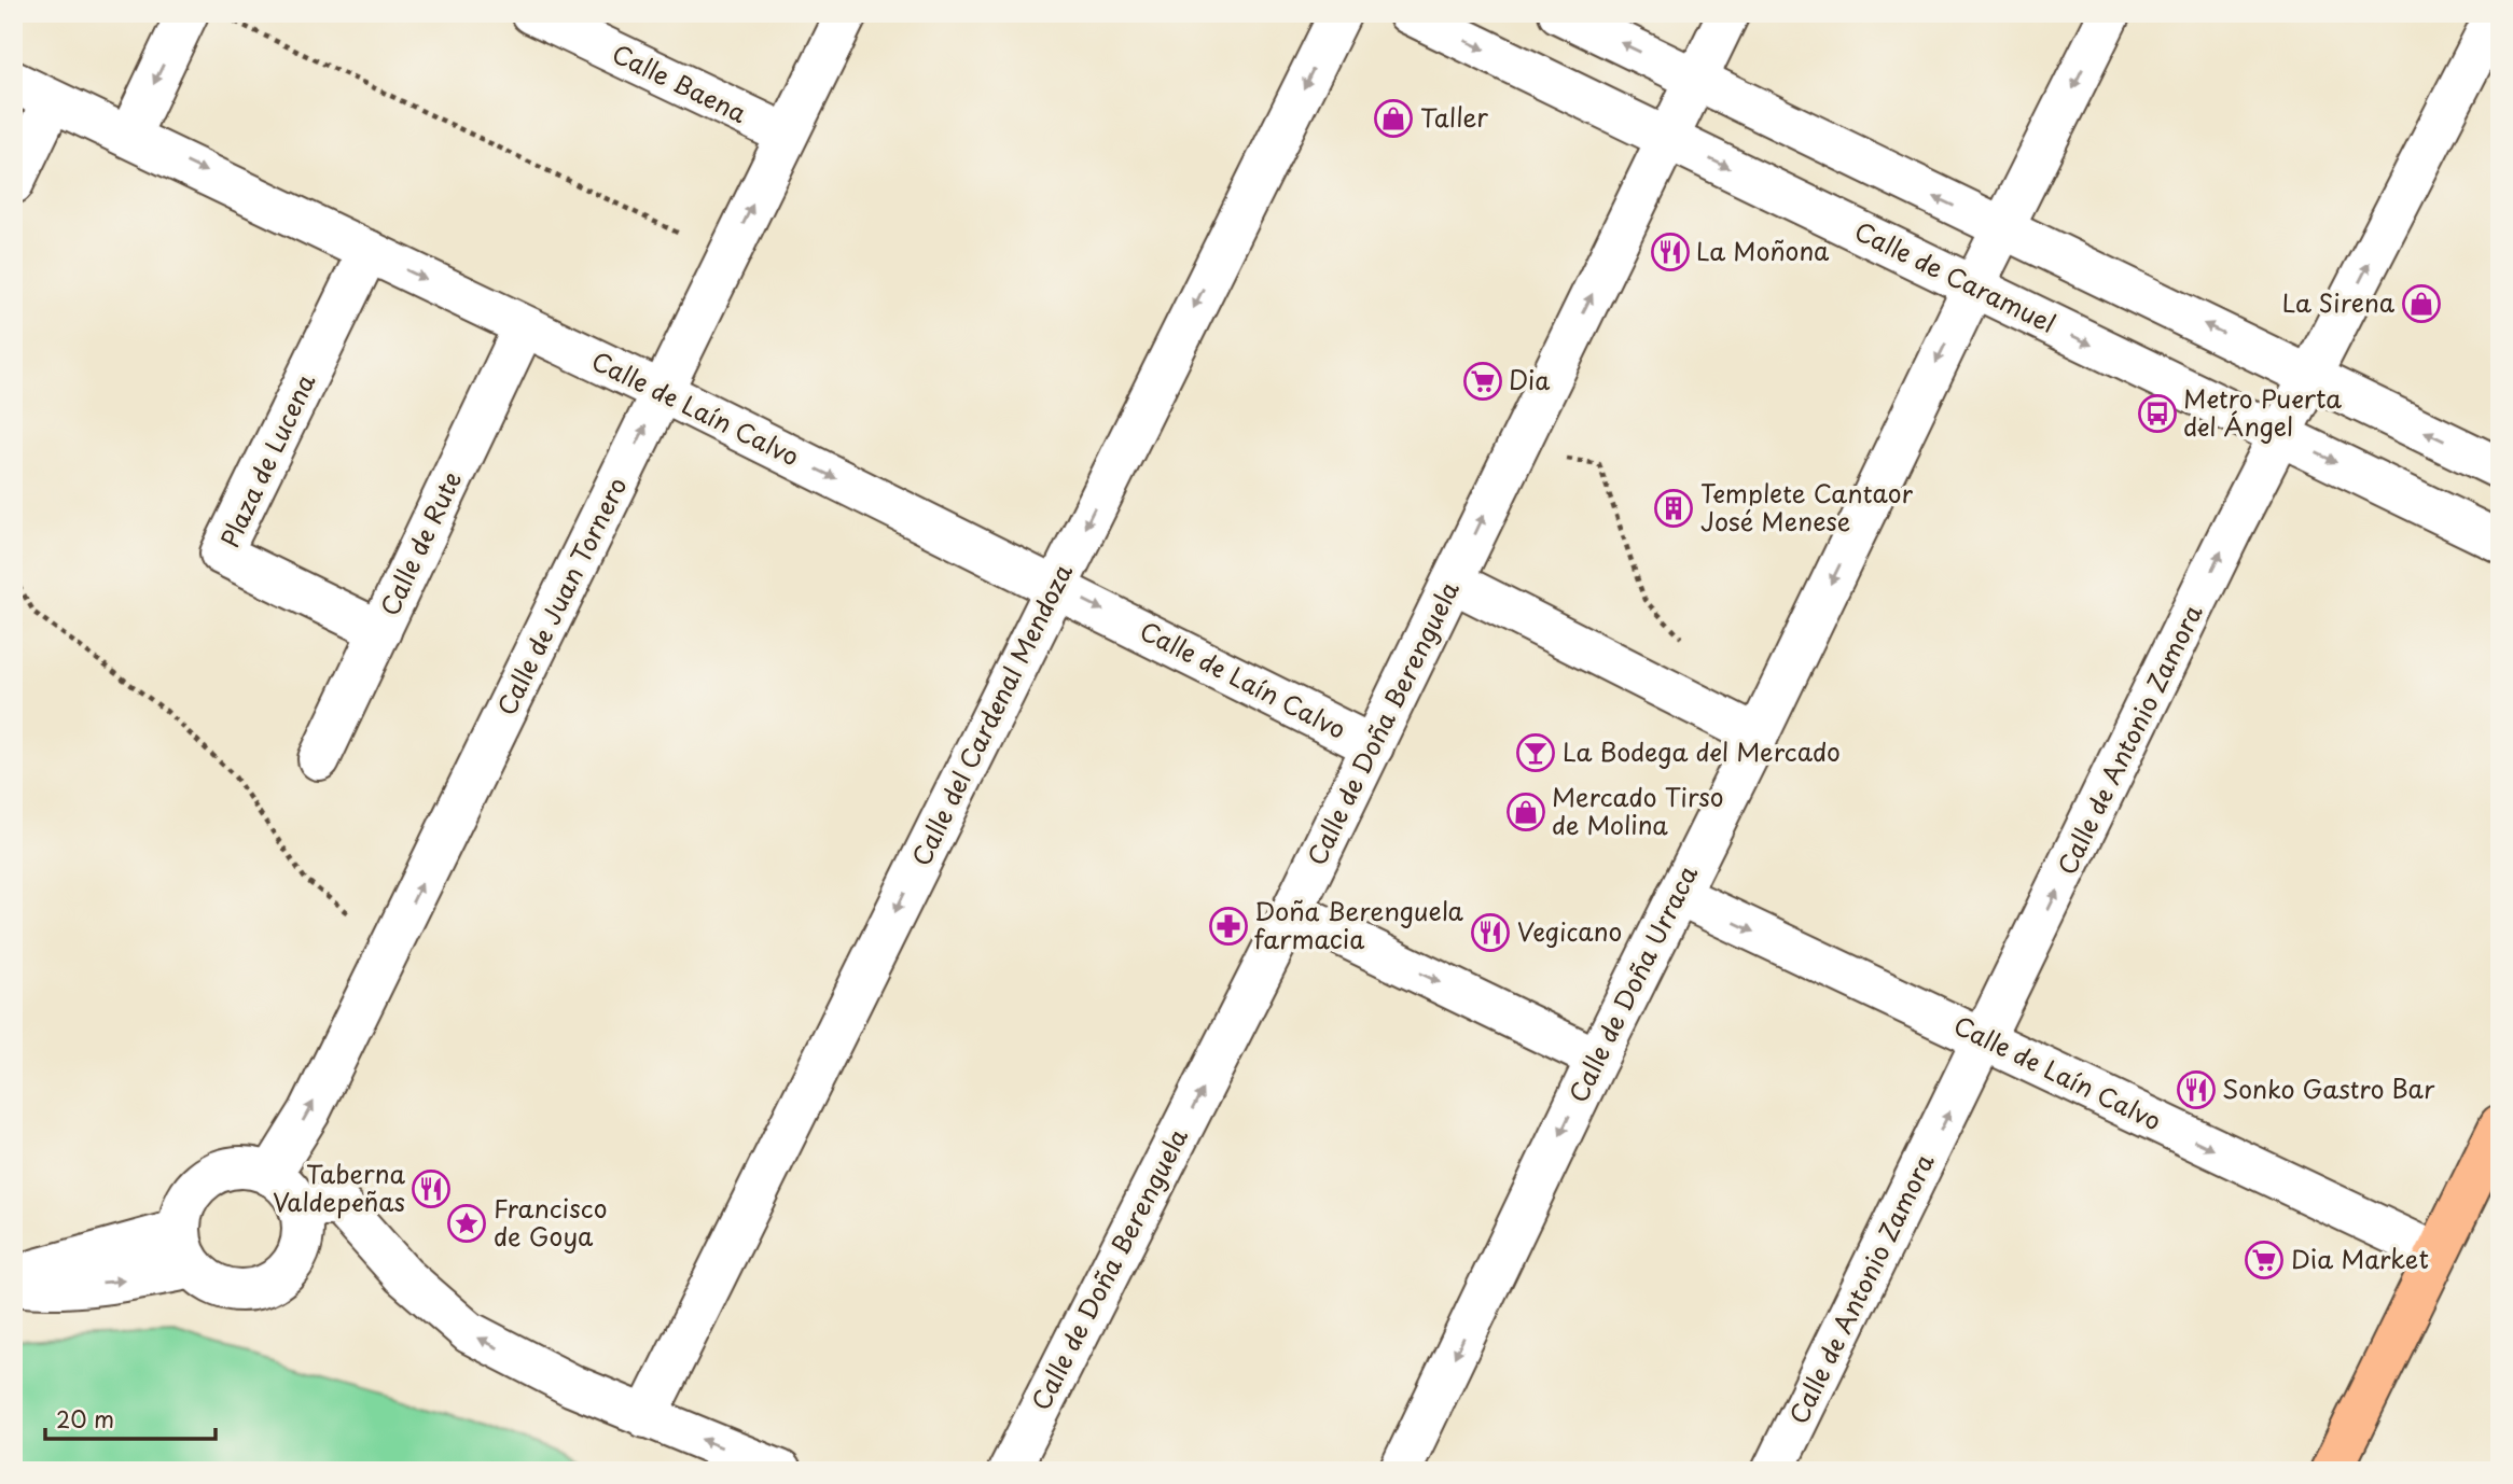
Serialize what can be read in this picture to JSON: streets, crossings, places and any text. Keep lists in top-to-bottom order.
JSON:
{
  "streets": {
    "street": [
      "Calle Baena",
      "Calle de Caramuel",
      "Calle de Laín Calvo",
      "Plaza de Lucena",
      "Calle de Rute",
      "Calle de Juan Tornero",
      "Calle del Cardenal Mendoza",
      "Calle de Doña Berenguela",
      "Calle de Antonio Zamora",
      "Calle de Doña Urraca"
    ]
  },
  "crossings": [
    ["Calle Baena", "Calle de Juan Tornero"],
    ["Calle de Caramuel", "Calle de Doña Berenguela"],
    ["Calle de Caramuel", "Calle de Antonio Zamora"],
    ["Calle de Caramuel", "Calle de Doña Urraca"],
    ["Calle de Laín Calvo", "Plaza de Lucena"],
    ["Calle de Laín Calvo", "Calle de Rute"],
    ["Calle de Laín Calvo", "Calle de Juan Tornero"],
    ["Calle de Laín Calvo", "Calle del Cardenal Mendoza"],
    ["Calle de Laín Calvo", "Calle de Doña Berenguela"],
    ["Calle de Laín Calvo", "Calle de Antonio Zamora"],
    ["Calle de Laín Calvo", "Calle de Doña Urraca"],
    ["Plaza de Lucena", "Calle de Rute"]
  ],
  "one_way": [
    "Calle de Laín Calvo",
    "Calle de Juan Tornero",
    "Calle del Cardenal Mendoza",
    "Calle de Doña Berenguela",
    "Calle de Antonio Zamora",
    "Calle de Doña Urraca"
  ],
  "places": {
    "shop": ["Taller", "La Sirena", "Mercado Tirso de Molina"],
    "restaurant": [
      "La Moñona",
      "Vegicano",
      "Sonko Gastro Bar",
      "Taberna Valdepeñas"
    ],
    "supermarket": ["Dia", "Dia Market"],
    "bus stop": ["Metro Puerta del Ángel"],
    "building": ["Templete Cantaor José Menese"],
    "bar": ["La Bodega del Mercado"],
    "pharmacy": ["Doña Berenguela farmacia"],
    "place": ["Francisco de Goya"]
  },
  "scale_bar": "20 m"
}
